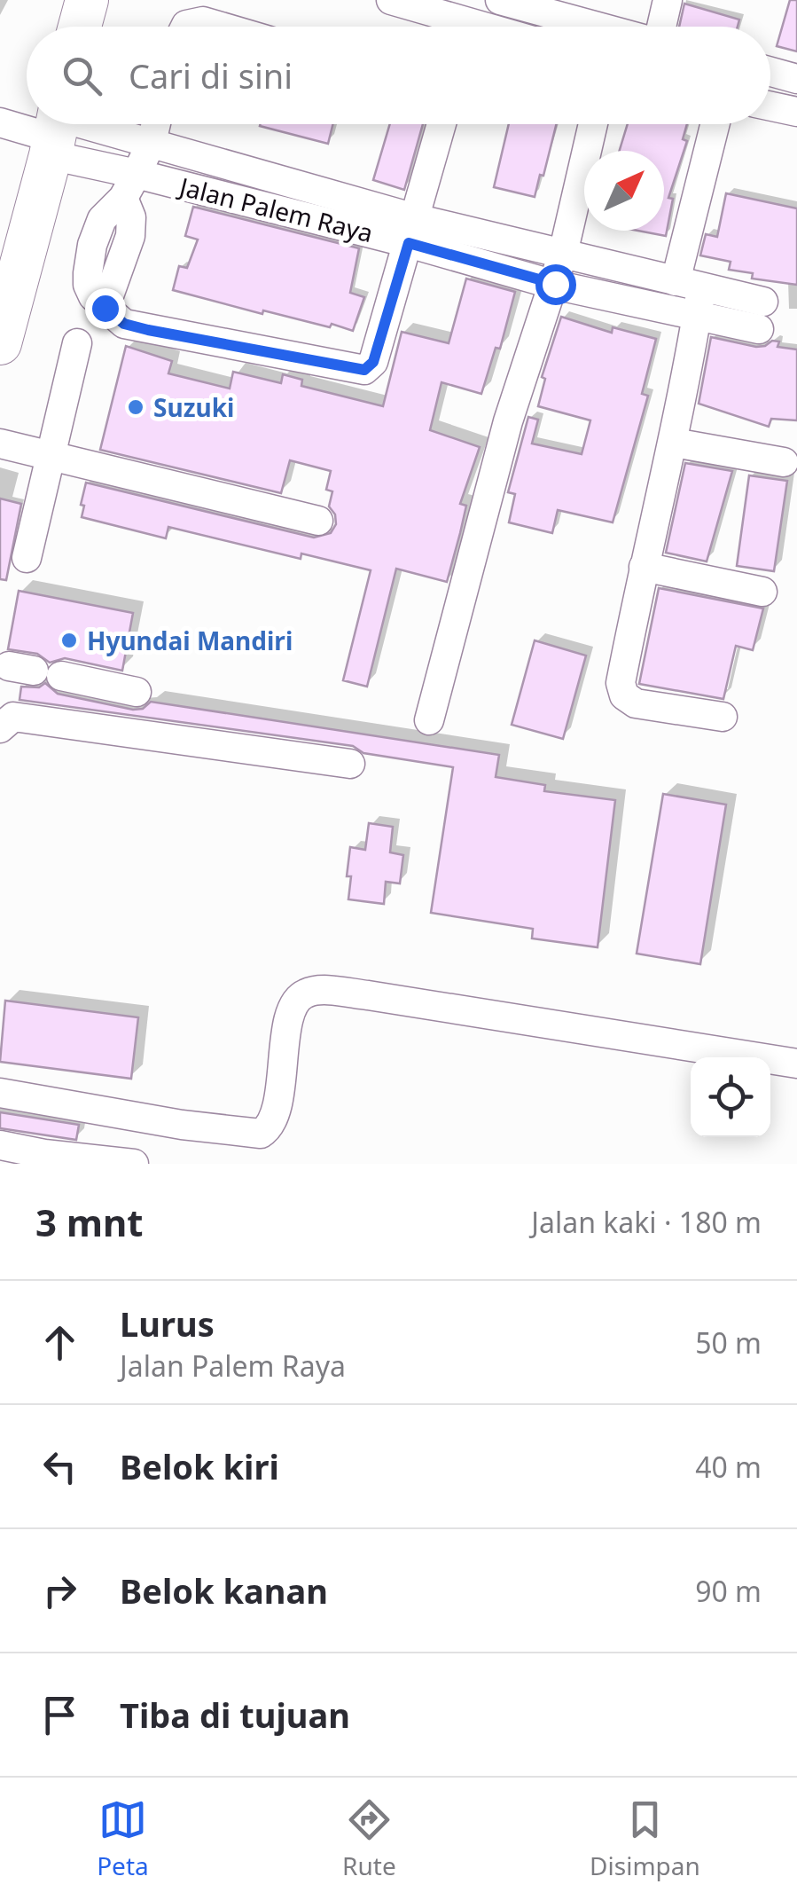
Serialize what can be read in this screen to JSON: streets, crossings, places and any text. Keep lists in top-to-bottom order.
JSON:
{
  "streets": {
    "street": ["Jalan Palem Raya"]
  },
  "places": ["Suzuki", "Hyundai Mandiri"],
  "north": "top right",
  "page": {
    "search": "Cari di sini",
    "heading": ["3 mnt", "Jalan kaki · 180 m"],
    "list": [
      ["Lurus", "Jalan Palem Raya", "50 m"],
      ["Belok kiri", "40 m"],
      ["Belok kanan", "90 m"],
      "Tiba di tujuan"
    ],
    "nav": ["Peta", "Rute", "Disimpan"]
  }
}
